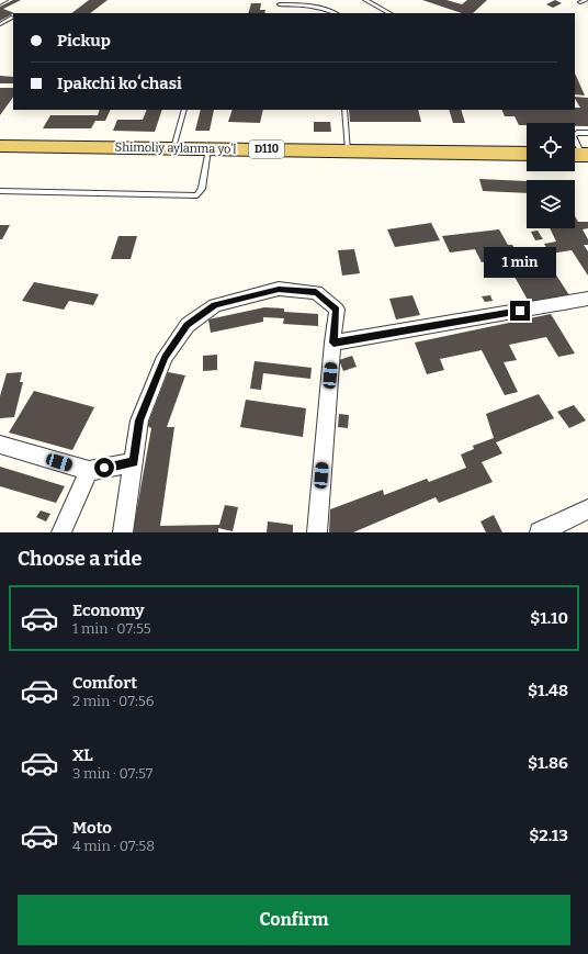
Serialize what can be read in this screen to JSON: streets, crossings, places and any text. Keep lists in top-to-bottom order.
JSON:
{
  "streets": {
    "main road": ["Shimoliy aylanma yoʻl", "D110"]
  },
  "page": {
    "banner": ["Pickup", "Ipakchi koʻchasi"],
    "bubble": "1 min",
    "heading": "Choose a ride",
    "list": [
      {
        "name": "Economy",
        "note": "1 min · 07:55",
        "value": "$1.10"
      },
      {
        "name": "Comfort",
        "note": "2 min · 07:56",
        "value": "$1.48"
      },
      {
        "name": "XL",
        "note": "3 min · 07:57",
        "value": "$1.86"
      },
      {
        "name": "Moto",
        "note": "4 min · 07:58",
        "value": "$2.13"
      }
    ],
    "buttons": "Confirm"
  }
}
